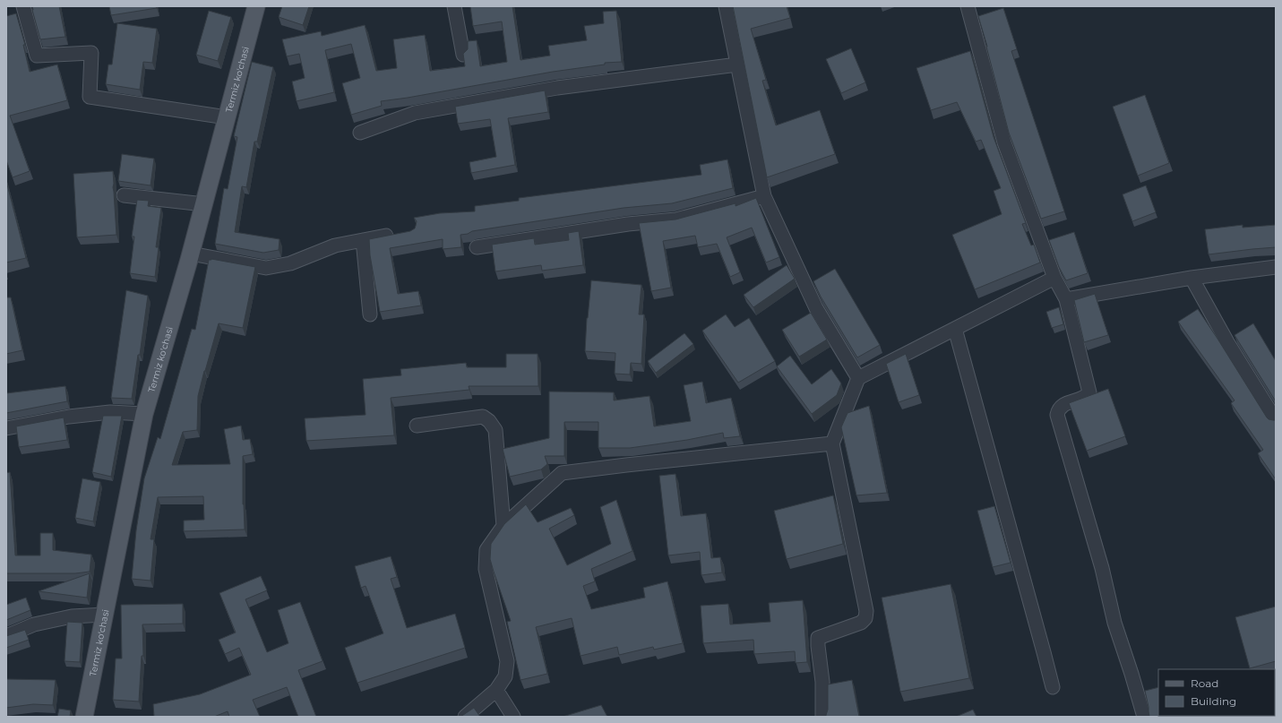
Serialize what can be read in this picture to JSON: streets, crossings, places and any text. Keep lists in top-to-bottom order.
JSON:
{
  "streets": {
    "main road": ["Termiz ko'chasi"]
  },
  "legend": ["Road", "Building"]
}
